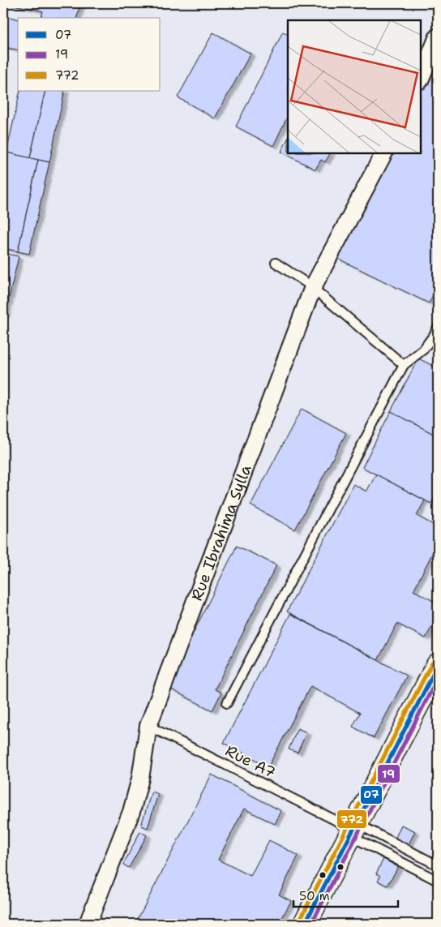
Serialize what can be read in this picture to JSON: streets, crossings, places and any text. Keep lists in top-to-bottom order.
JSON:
{
  "streets": {
    "street": ["Rue Ibrahima Sylla"],
    "lane": ["Rue A7"]
  },
  "crossings": [
    ["Rue Ibrahima Sylla", "Rue A7"]
  ],
  "lines": ["transit line 772", "transit line 07", "transit line 19"],
  "legend": ["07", "19", "772"],
  "scale_bar": "50 m"
}
